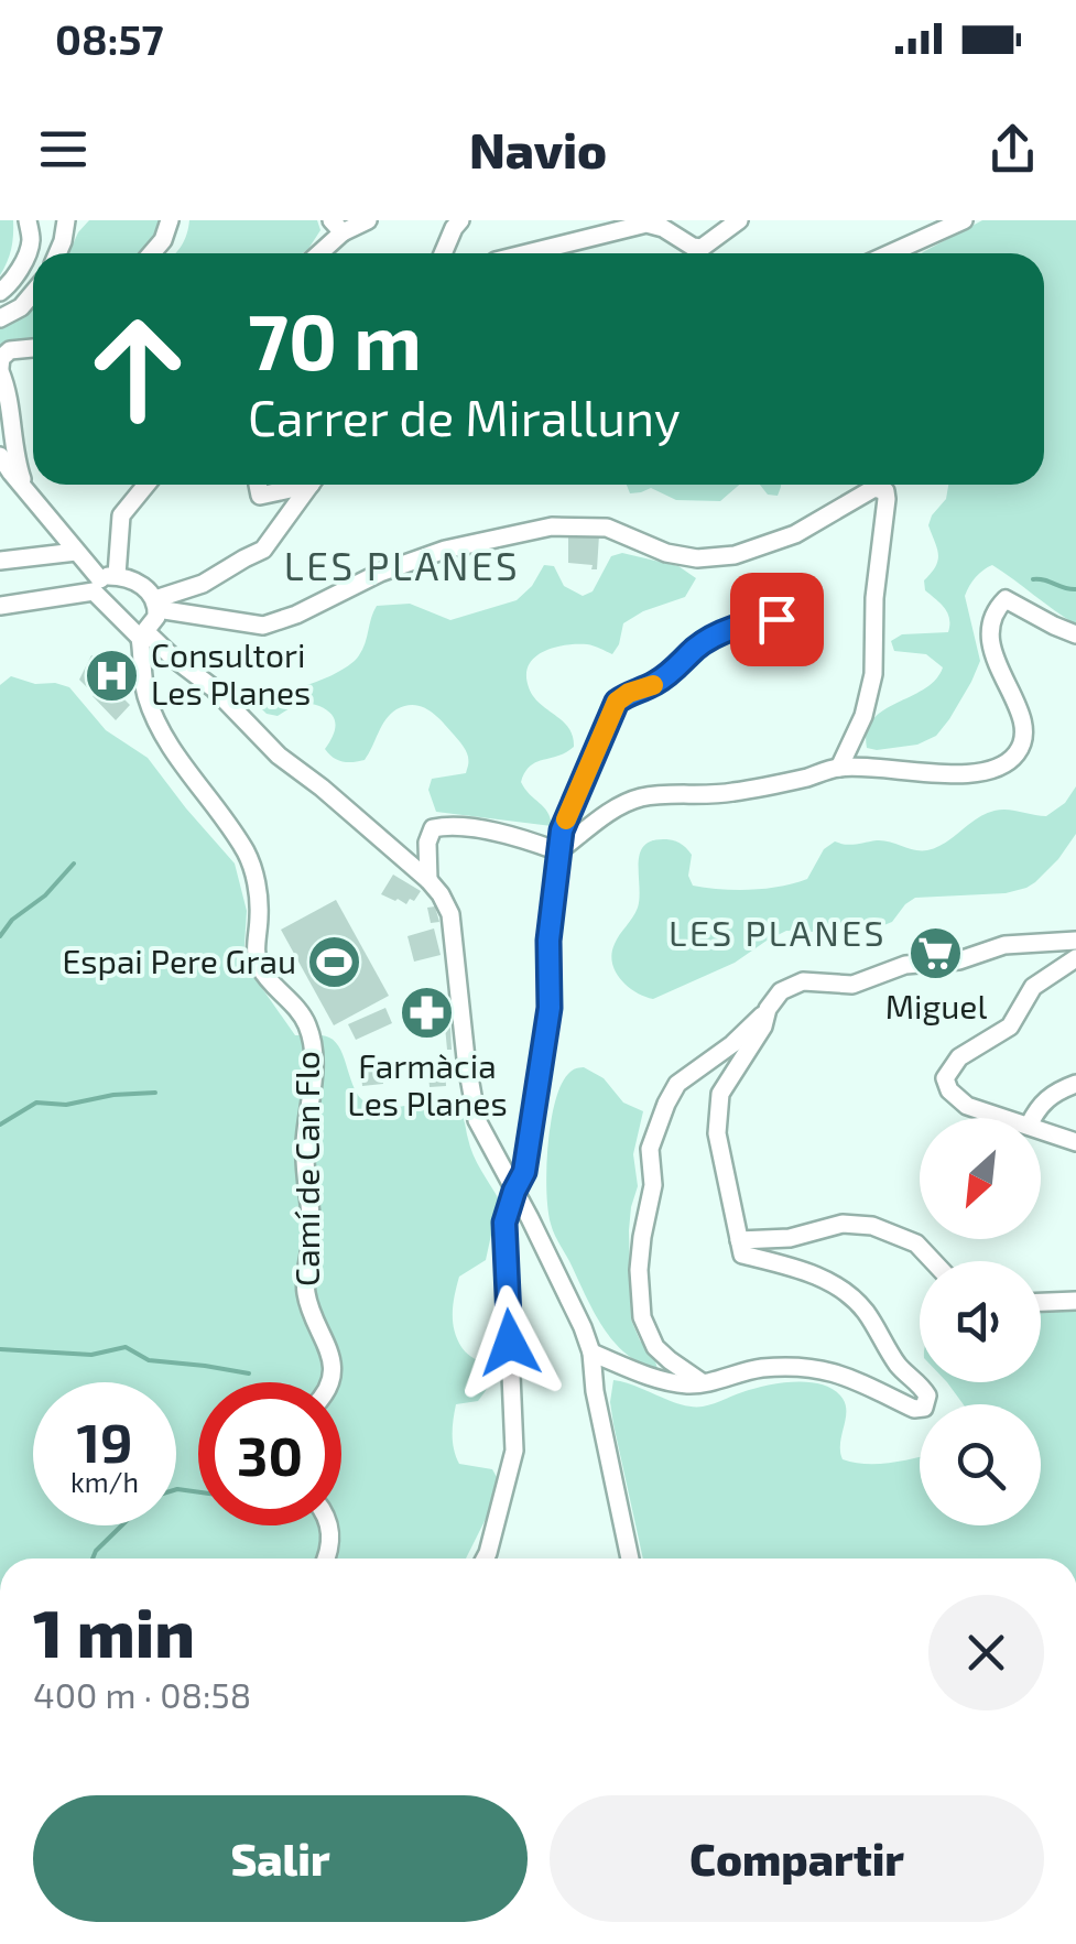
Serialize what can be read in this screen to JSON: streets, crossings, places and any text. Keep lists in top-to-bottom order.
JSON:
{
  "streets": {
    "street": ["Camí de Can Flo"]
  },
  "districts": ["LES PLANES", "LES PLANES"],
  "places": {
    "hospital": ["Consultori Les Planes"],
    "supermarket": ["Miguel"],
    "sports": ["Espai Pere Grau"],
    "pharmacy": ["Farmàcia Les Planes"]
  },
  "north": "bottom left",
  "page": {
    "status": "08:57",
    "header": "Navio",
    "turn": ["70 m", "Carrer de Miralluny"],
    "speed": "19 km/h",
    "limit": "30",
    "heading": ["1 min", "400 m · 08:58"],
    "buttons": ["Salir", "Compartir"]
  }
}
